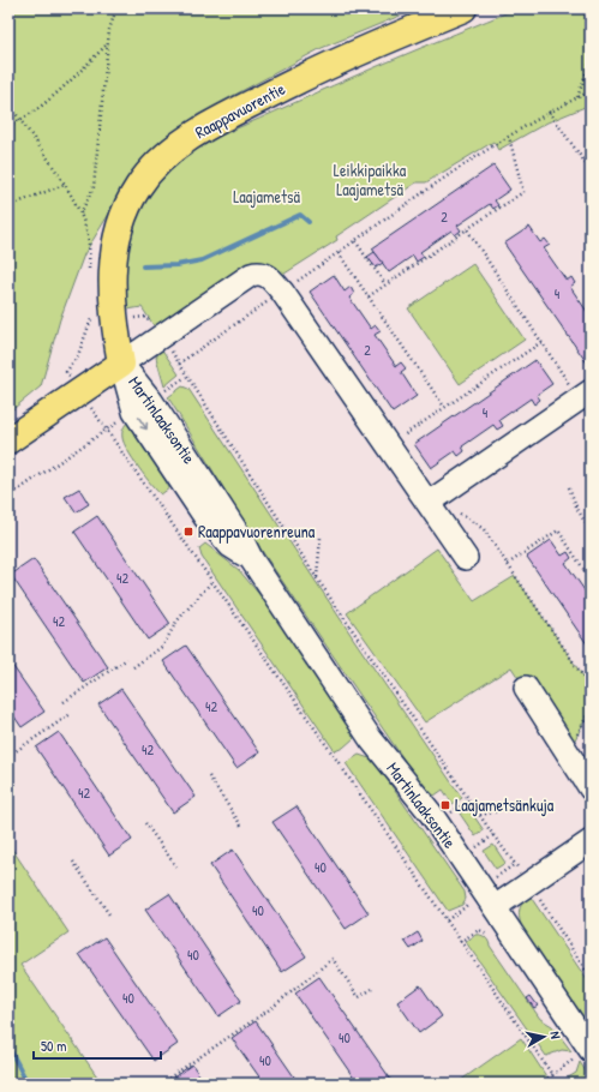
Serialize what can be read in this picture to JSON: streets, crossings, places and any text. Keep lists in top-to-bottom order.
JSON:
{
  "streets": {
    "main road": ["Raappavuorentie"],
    "street": ["Martinlaaksontie"]
  },
  "crossings": [
    ["Raappavuorentie", "Martinlaaksontie"]
  ],
  "parks": ["Leikkipaikka Laajametsä", "Laajametsä"],
  "places": {
    "transit": ["Raappavuorenreuna", "Laajametsänkuja"]
  },
  "house_numbers": [
    "2",
    "4",
    "2",
    "4",
    "42",
    "42",
    "42",
    "42",
    "42",
    "40",
    "40",
    "40",
    "40",
    "40",
    "40"
  ],
  "scale_bar": "50 m",
  "north": "right"
}
